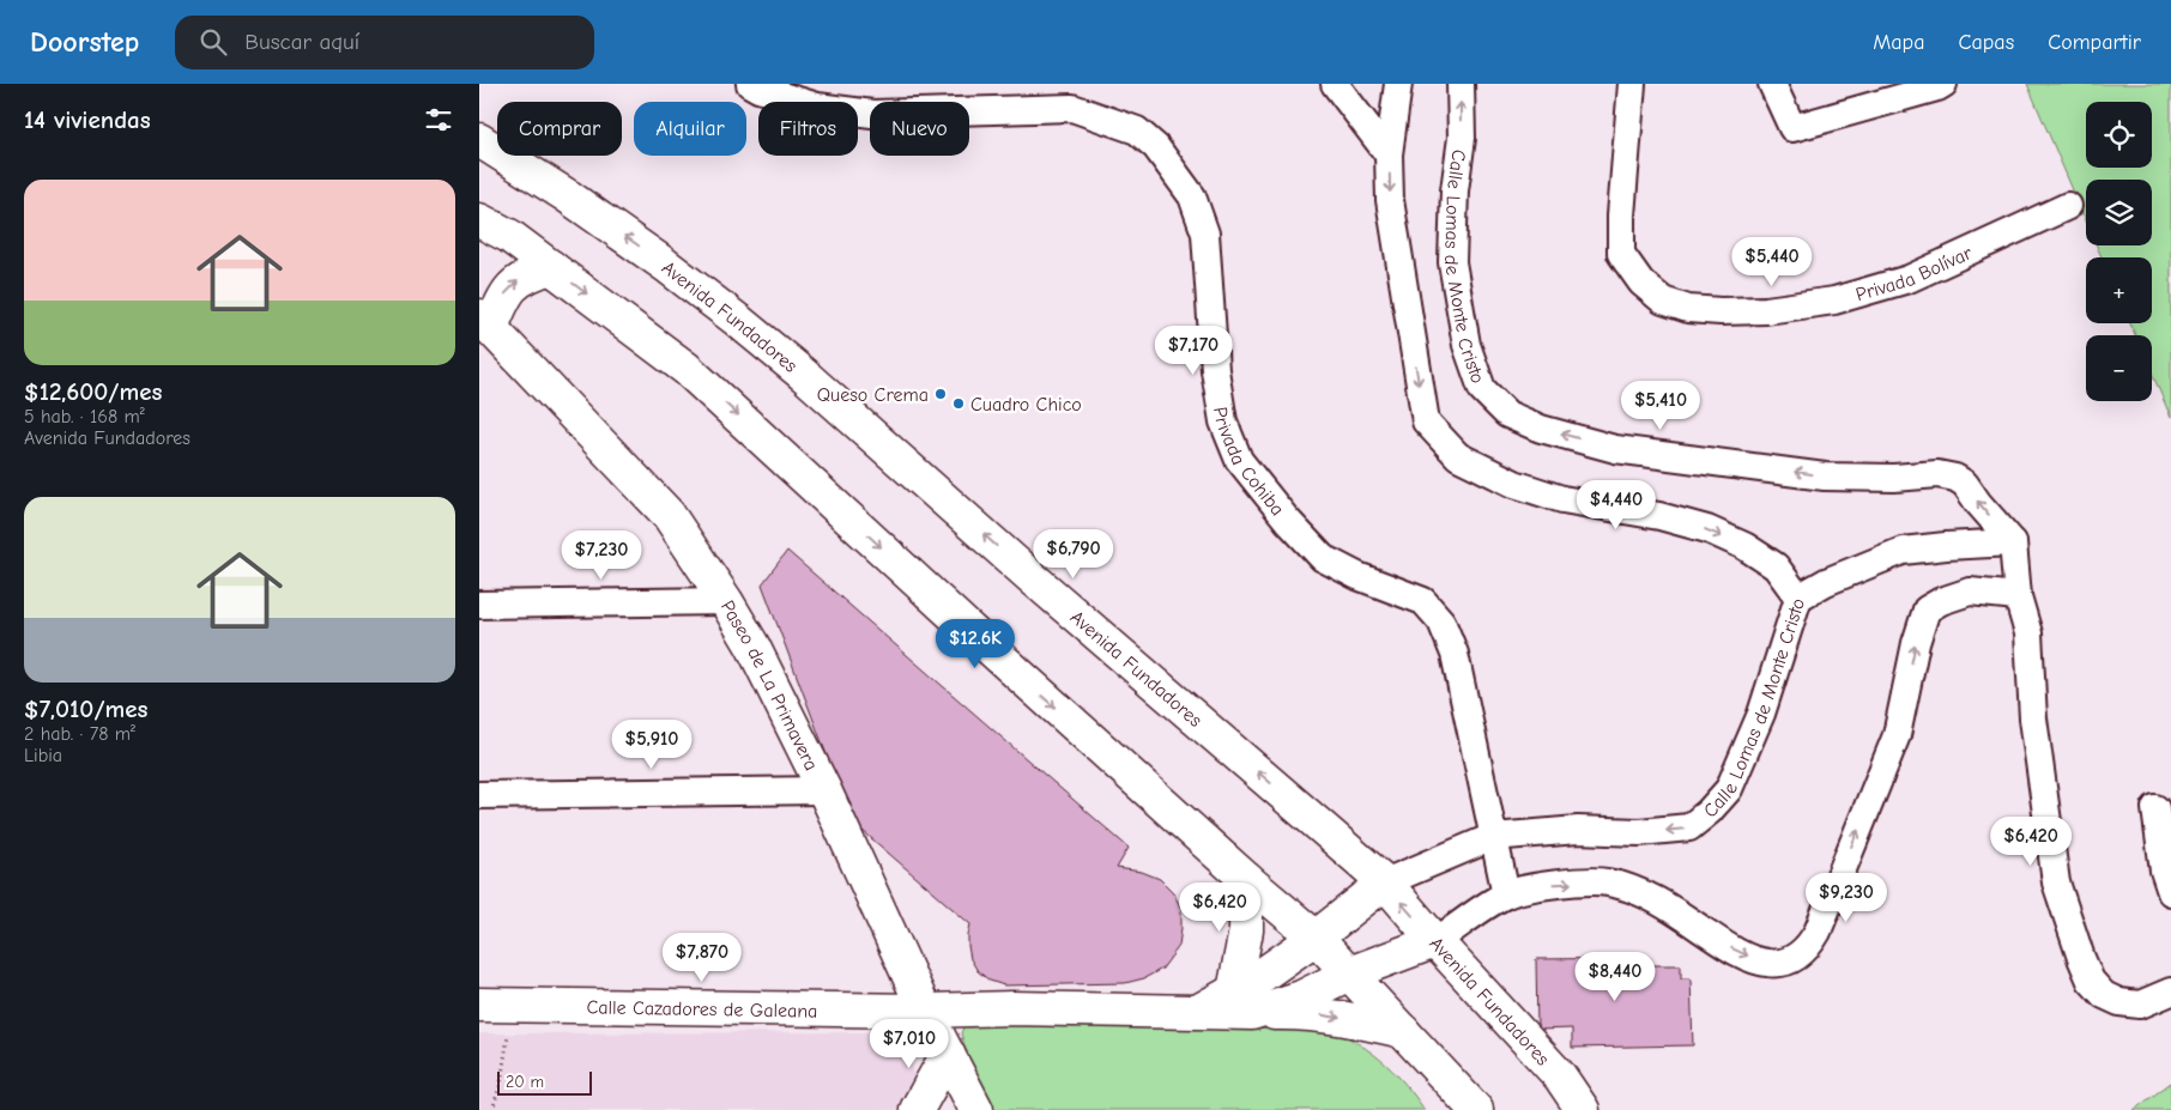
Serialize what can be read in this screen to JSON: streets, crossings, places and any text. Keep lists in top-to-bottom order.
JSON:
{
  "streets": {
    "main road": ["Avenida Fundadores", "Paseo de La Primavera", "Calle Cazadores de Galeana"],
    "street": ["Calle Lomas de Monte Cristo", "Privada Bolívar", "Privada Cohiba"]
  },
  "crossings": [
    ["Calle Lomas de Monte Cristo", "Avenida Fundadores"],
    ["Calle Lomas de Monte Cristo", "Privada Cohiba"],
    ["Paseo de La Primavera", "Calle Cazadores de Galeana"]
  ],
  "places": ["Queso Crema", "Cuadro Chico"],
  "scale_bar": "20 m",
  "page": {
    "header": "Doorstep",
    "search": "Buscar aquí",
    "nav": ["Mapa", "Capas", "Compartir"],
    "heading": "14 viviendas",
    "map_buttons": ["+", "−"],
    "chip": [
      "Comprar",
      "Alquilar",
      "Filtros",
      "Nuevo"
    ],
    "list": [
      {
        "name": "$12,600/mes",
        "note": "5 hab. · 168 m² · Avenida Fundadores"
      },
      {
        "name": "$7,010/mes",
        "note": "2 hab. · 78 m² · Libia"
      }
    ],
    "price": [
      "$5,440",
      "$7,170",
      "$5,410",
      "$4,440",
      "$6,790",
      "$7,230",
      "$12.6K",
      "$5,910",
      "$6,420",
      "$9,230",
      "$6,420",
      "$7,870",
      "$8,440",
      "$7,010"
    ],
    "scale": "20 m"
  }
}
